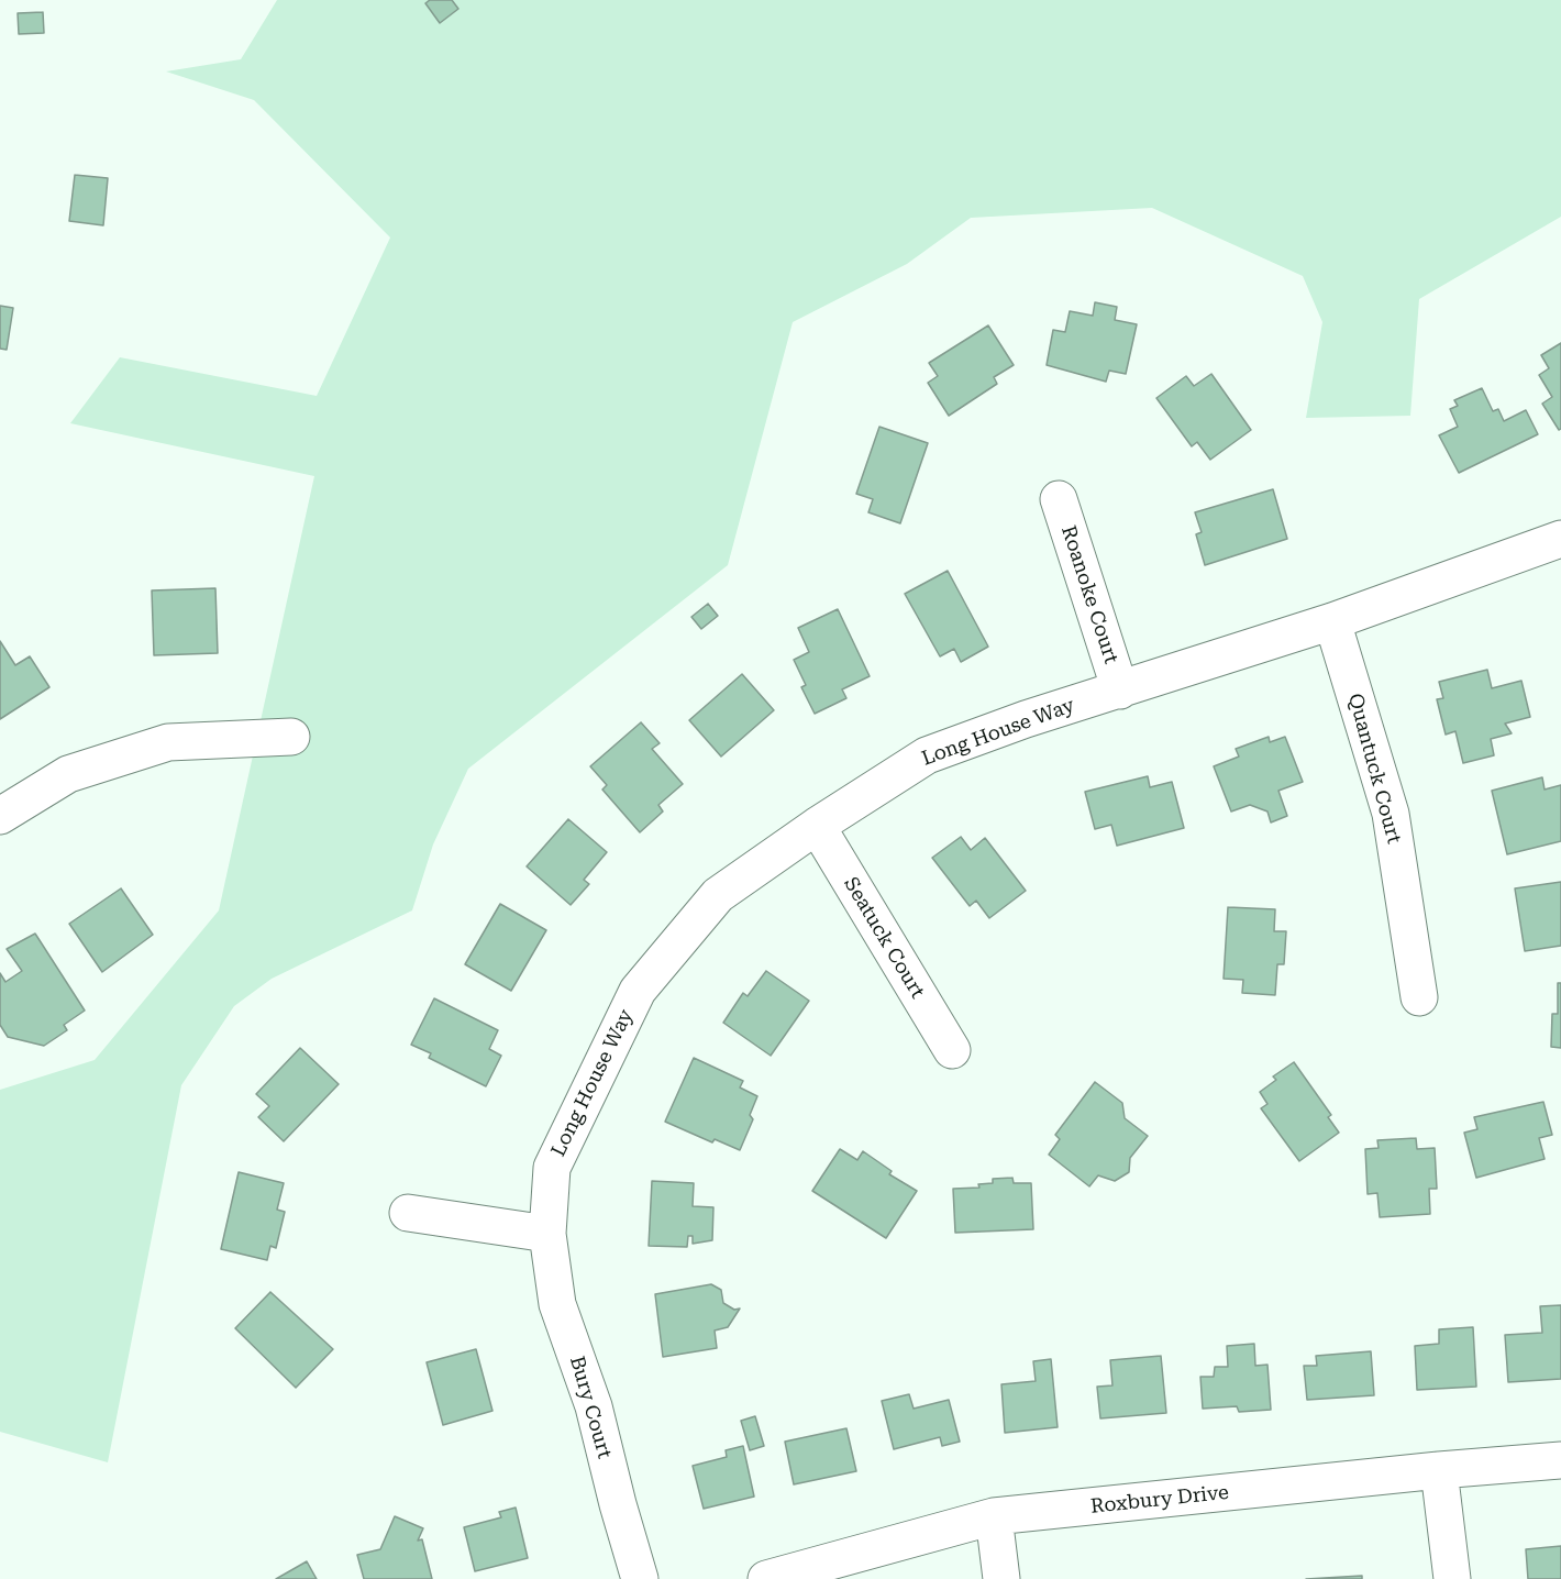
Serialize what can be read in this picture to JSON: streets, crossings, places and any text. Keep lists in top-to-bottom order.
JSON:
{
  "streets": {
    "street": [
      "Roanoke Court",
      "Long House Way",
      "Quantuck Court",
      "Seatuck Court",
      "Bury Court",
      "Roxbury Drive"
    ]
  },
  "crossings": [
    ["Roanoke Court", "Long House Way"],
    ["Long House Way", "Quantuck Court"],
    ["Long House Way", "Seatuck Court"],
    ["Long House Way", "Bury Court"]
  ]
}
